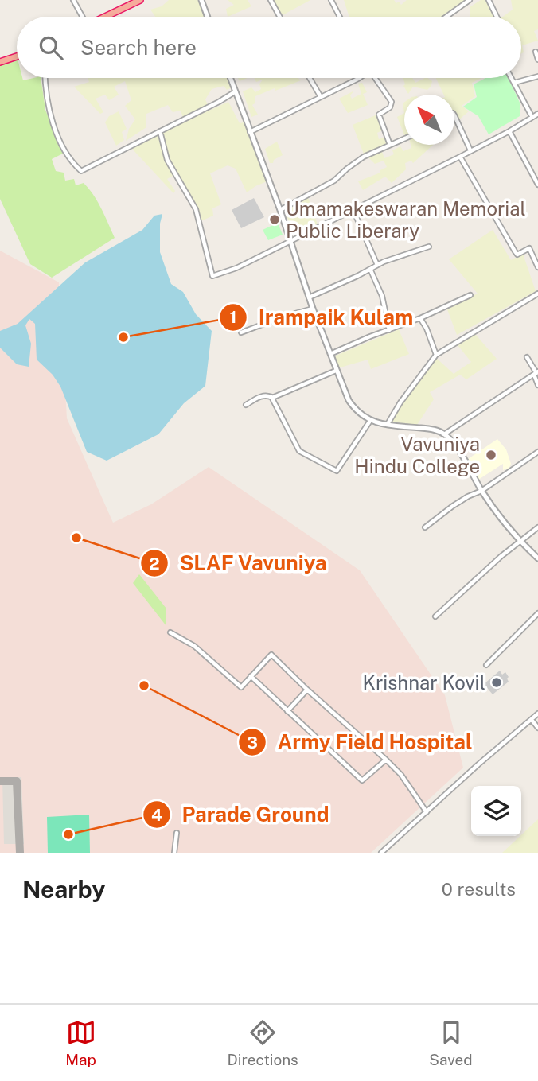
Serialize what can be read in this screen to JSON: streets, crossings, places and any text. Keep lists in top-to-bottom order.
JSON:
{
  "places": [
    "Umamakeswaran Memorial Public Liberary",
    "Irampaik Kulam",
    "Vavuniya Hindu College",
    "SLAF Vavuniya",
    "Krishnar Kovil",
    "Army Field Hospital",
    "Parade Ground"
  ],
  "north": "top left",
  "page": {
    "search": "Search here",
    "heading": ["Nearby", "0 results"],
    "nav": ["Map", "Directions", "Saved"]
  }
}
